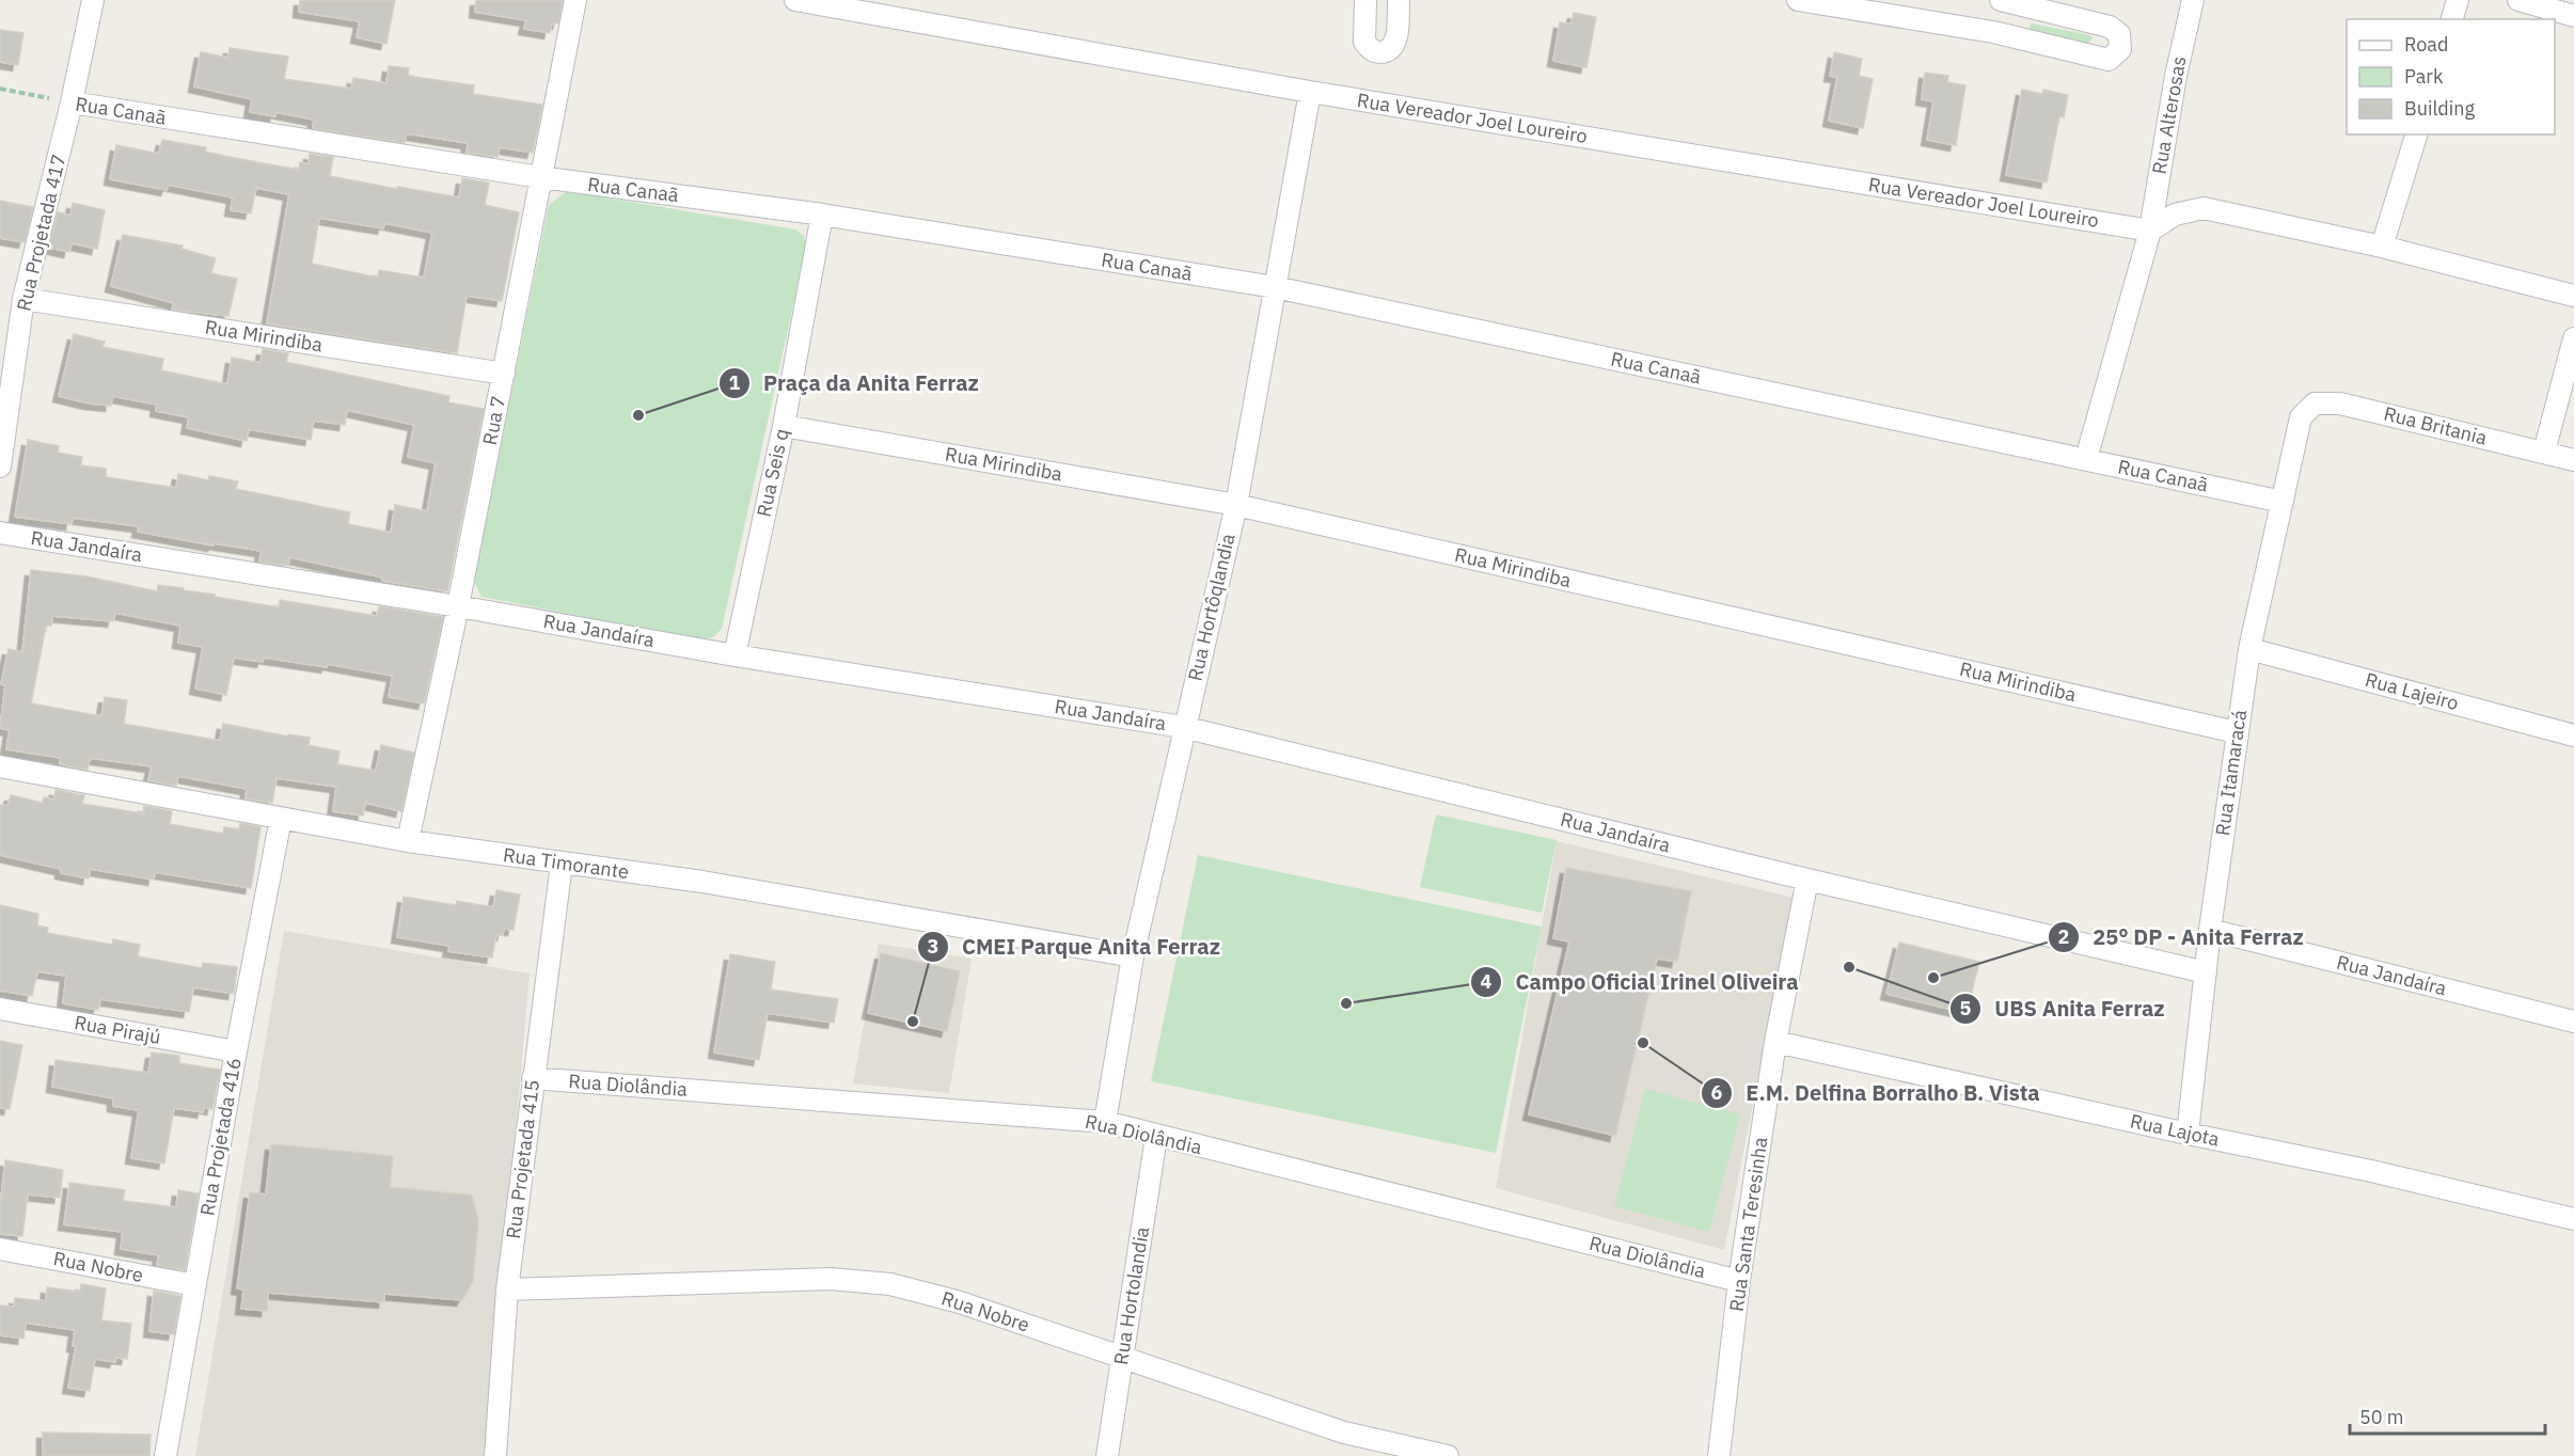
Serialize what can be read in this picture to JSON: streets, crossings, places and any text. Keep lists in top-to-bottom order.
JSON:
{
  "streets": {
    "street": [
      "Rua Canaã",
      "Rua Alterosas",
      "Rua Vereador Joel Loureiro",
      "Rua Projetada 417",
      "Rua Mirindiba",
      "Rua 7",
      "Rua Britania",
      "Rua Seis q",
      "Rua Jandaíra",
      "Rua Hortôqlandia",
      "Rua Lajeiro",
      "Rua Itamaracá",
      "Rua Timorante",
      "Rua Pirajú",
      "Rua Diolândia",
      "Rua Lajota",
      "Rua Projetada 416",
      "Rua Projetada 415",
      "Rua Santa Teresinha",
      "Rua Nobre",
      "Rua Hortolandia"
    ]
  },
  "crossings": [
    ["Rua Canaã", "Rua Projetada 417"],
    ["Rua Canaã", "Rua 7"],
    ["Rua Canaã", "Rua Seis q"],
    ["Rua Canaã", "Rua Hortôqlandia"],
    ["Rua Canaã", "Rua Itamaracá"],
    ["Rua Alterosas", "Rua Vereador Joel Loureiro"],
    ["Rua Vereador Joel Loureiro", "Rua Hortôqlandia"],
    ["Rua Projetada 417", "Rua Mirindiba"],
    ["Rua Mirindiba", "Rua 7"],
    ["Rua Mirindiba", "Rua Seis q"],
    ["Rua Mirindiba", "Rua Hortôqlandia"],
    ["Rua Mirindiba", "Rua Itamaracá"],
    ["Rua 7", "Rua Jandaíra"],
    ["Rua 7", "Rua Timorante"],
    ["Rua Britania", "Rua Itamaracá"],
    ["Rua Seis q", "Rua Jandaíra"],
    ["Rua Jandaíra", "Rua Hortôqlandia"],
    ["Rua Jandaíra", "Rua Itamaracá"],
    ["Rua Jandaíra", "Rua Santa Teresinha"],
    ["Rua Hortôqlandia", "Rua Timorante"],
    ["Rua Hortôqlandia", "Rua Diolândia"],
    ["Rua Lajeiro", "Rua Itamaracá"],
    ["Rua Itamaracá", "Rua Lajota"],
    ["Rua Timorante", "Rua Projetada 416"],
    ["Rua Timorante", "Rua Projetada 415"],
    ["Rua Pirajú", "Rua Projetada 416"],
    ["Rua Diolândia", "Rua Projetada 415"],
    ["Rua Diolândia", "Rua Santa Teresinha"],
    ["Rua Diolândia", "Rua Hortolandia"],
    ["Rua Lajota", "Rua Santa Teresinha"],
    ["Rua Projetada 416", "Rua Nobre"],
    ["Rua Projetada 415", "Rua Nobre"],
    ["Rua Nobre", "Rua Hortolandia"]
  ],
  "places": [
    "Praça da Anita Ferraz",
    "UBS Anita Ferraz",
    "25° DP - Anita Ferraz",
    "Campo Oficial Irinel Oliveira",
    "CMEI Parque Anita Ferraz",
    "E.M. Delfina Borralho B. Vista"
  ],
  "legend": ["Road", "Park", "Building"],
  "scale_bar": "50 m"
}
